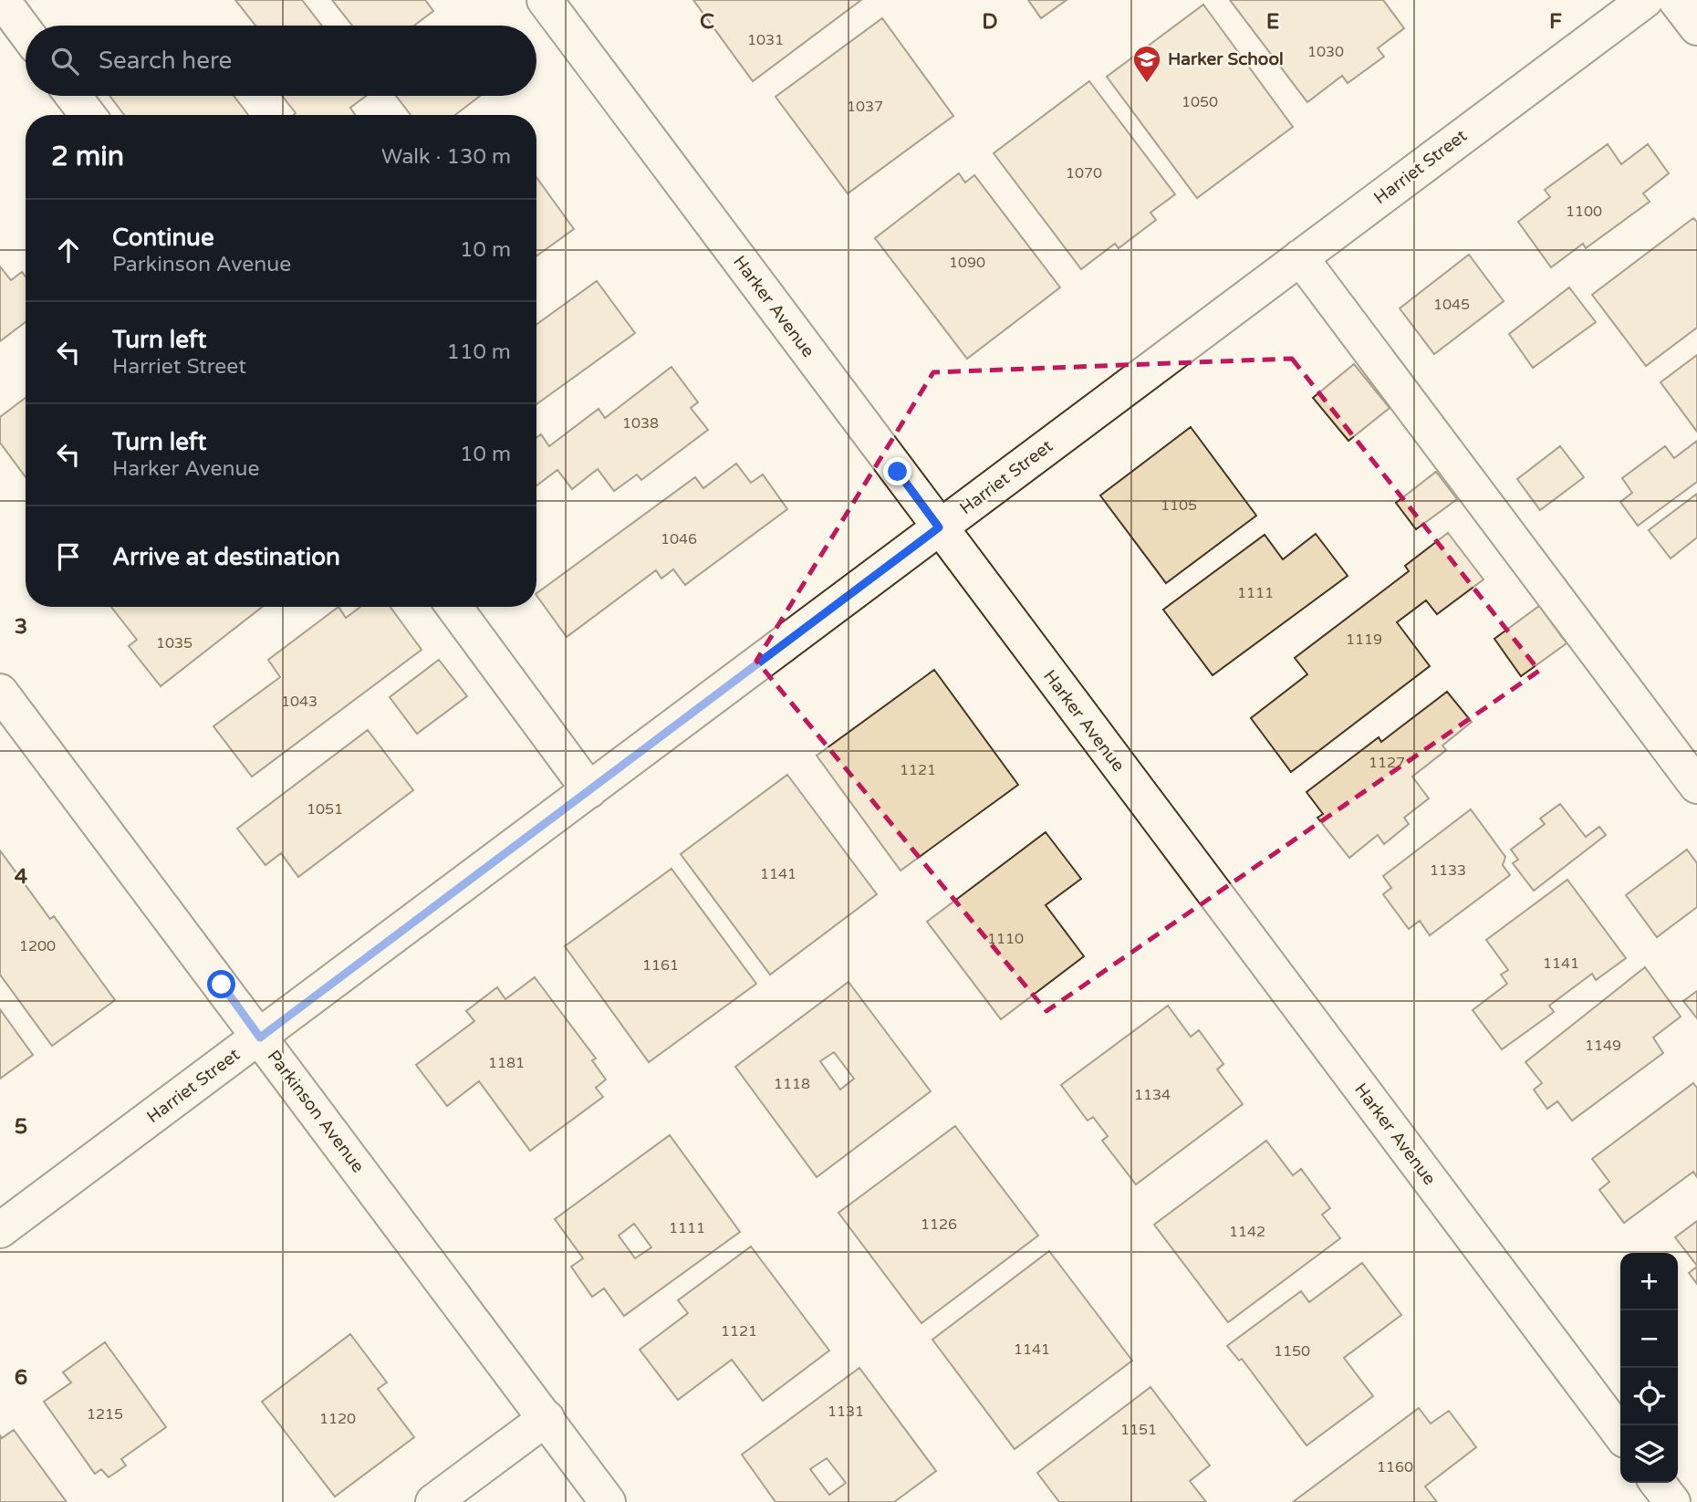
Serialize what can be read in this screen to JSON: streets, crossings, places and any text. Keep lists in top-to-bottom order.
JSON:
{
  "streets": {
    "street": ["Harriet Street", "Harker Avenue", "Parkinson Avenue"]
  },
  "crossings": [
    ["Harriet Street", "Harker Avenue"],
    ["Harriet Street", "Parkinson Avenue"]
  ],
  "places": {
    "school or university": ["Harker School"]
  },
  "house_numbers": [
    "1031",
    "1030",
    "1050",
    "1037",
    "1070",
    "1100",
    "1090",
    "1045",
    "1038",
    "1105",
    "1046",
    "1111",
    "1119",
    "1035",
    "1043",
    "1127",
    "1121",
    "1051",
    "1133",
    "1141",
    "1110",
    "1200",
    "1141",
    "1161",
    "1149",
    "1181",
    "1118",
    "1134",
    "1126",
    "1111",
    "1142",
    "1121",
    "1141",
    "1150",
    "1131",
    "1215",
    "1120",
    "1151",
    "1160"
  ],
  "page": {
    "search": "Search here",
    "heading": ["2 min", "Walk · 130 m"],
    "list": [
      ["Continue", "Parkinson Avenue", "10 m"],
      ["Turn left", "Harriet Street", "110 m"],
      ["Turn left", "Harker Avenue", "10 m"],
      "Arrive at destination"
    ],
    "map_buttons": ["+", "−"]
  },
  "grid": {
    "columns": [
      "C",
      "D",
      "E",
      "F"
    ],
    "rows": [
      "3",
      "4",
      "5",
      "6"
    ]
  }
}
